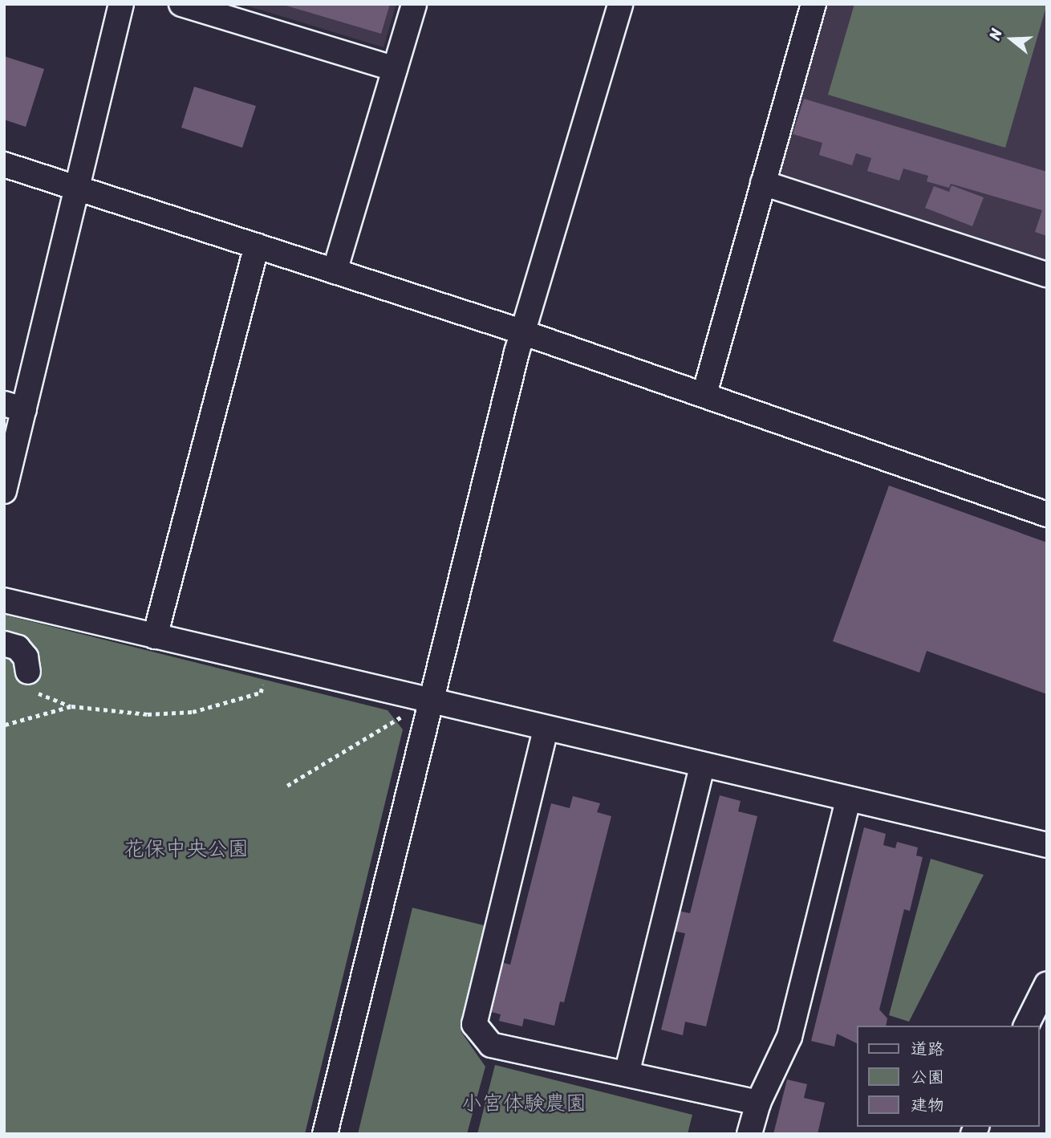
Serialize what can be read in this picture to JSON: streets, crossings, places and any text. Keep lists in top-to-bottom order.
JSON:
{
  "parks": ["花保中央公園", "小宮体験農園"],
  "legend": ["道路", "公園", "建物"],
  "north": "left"
}
